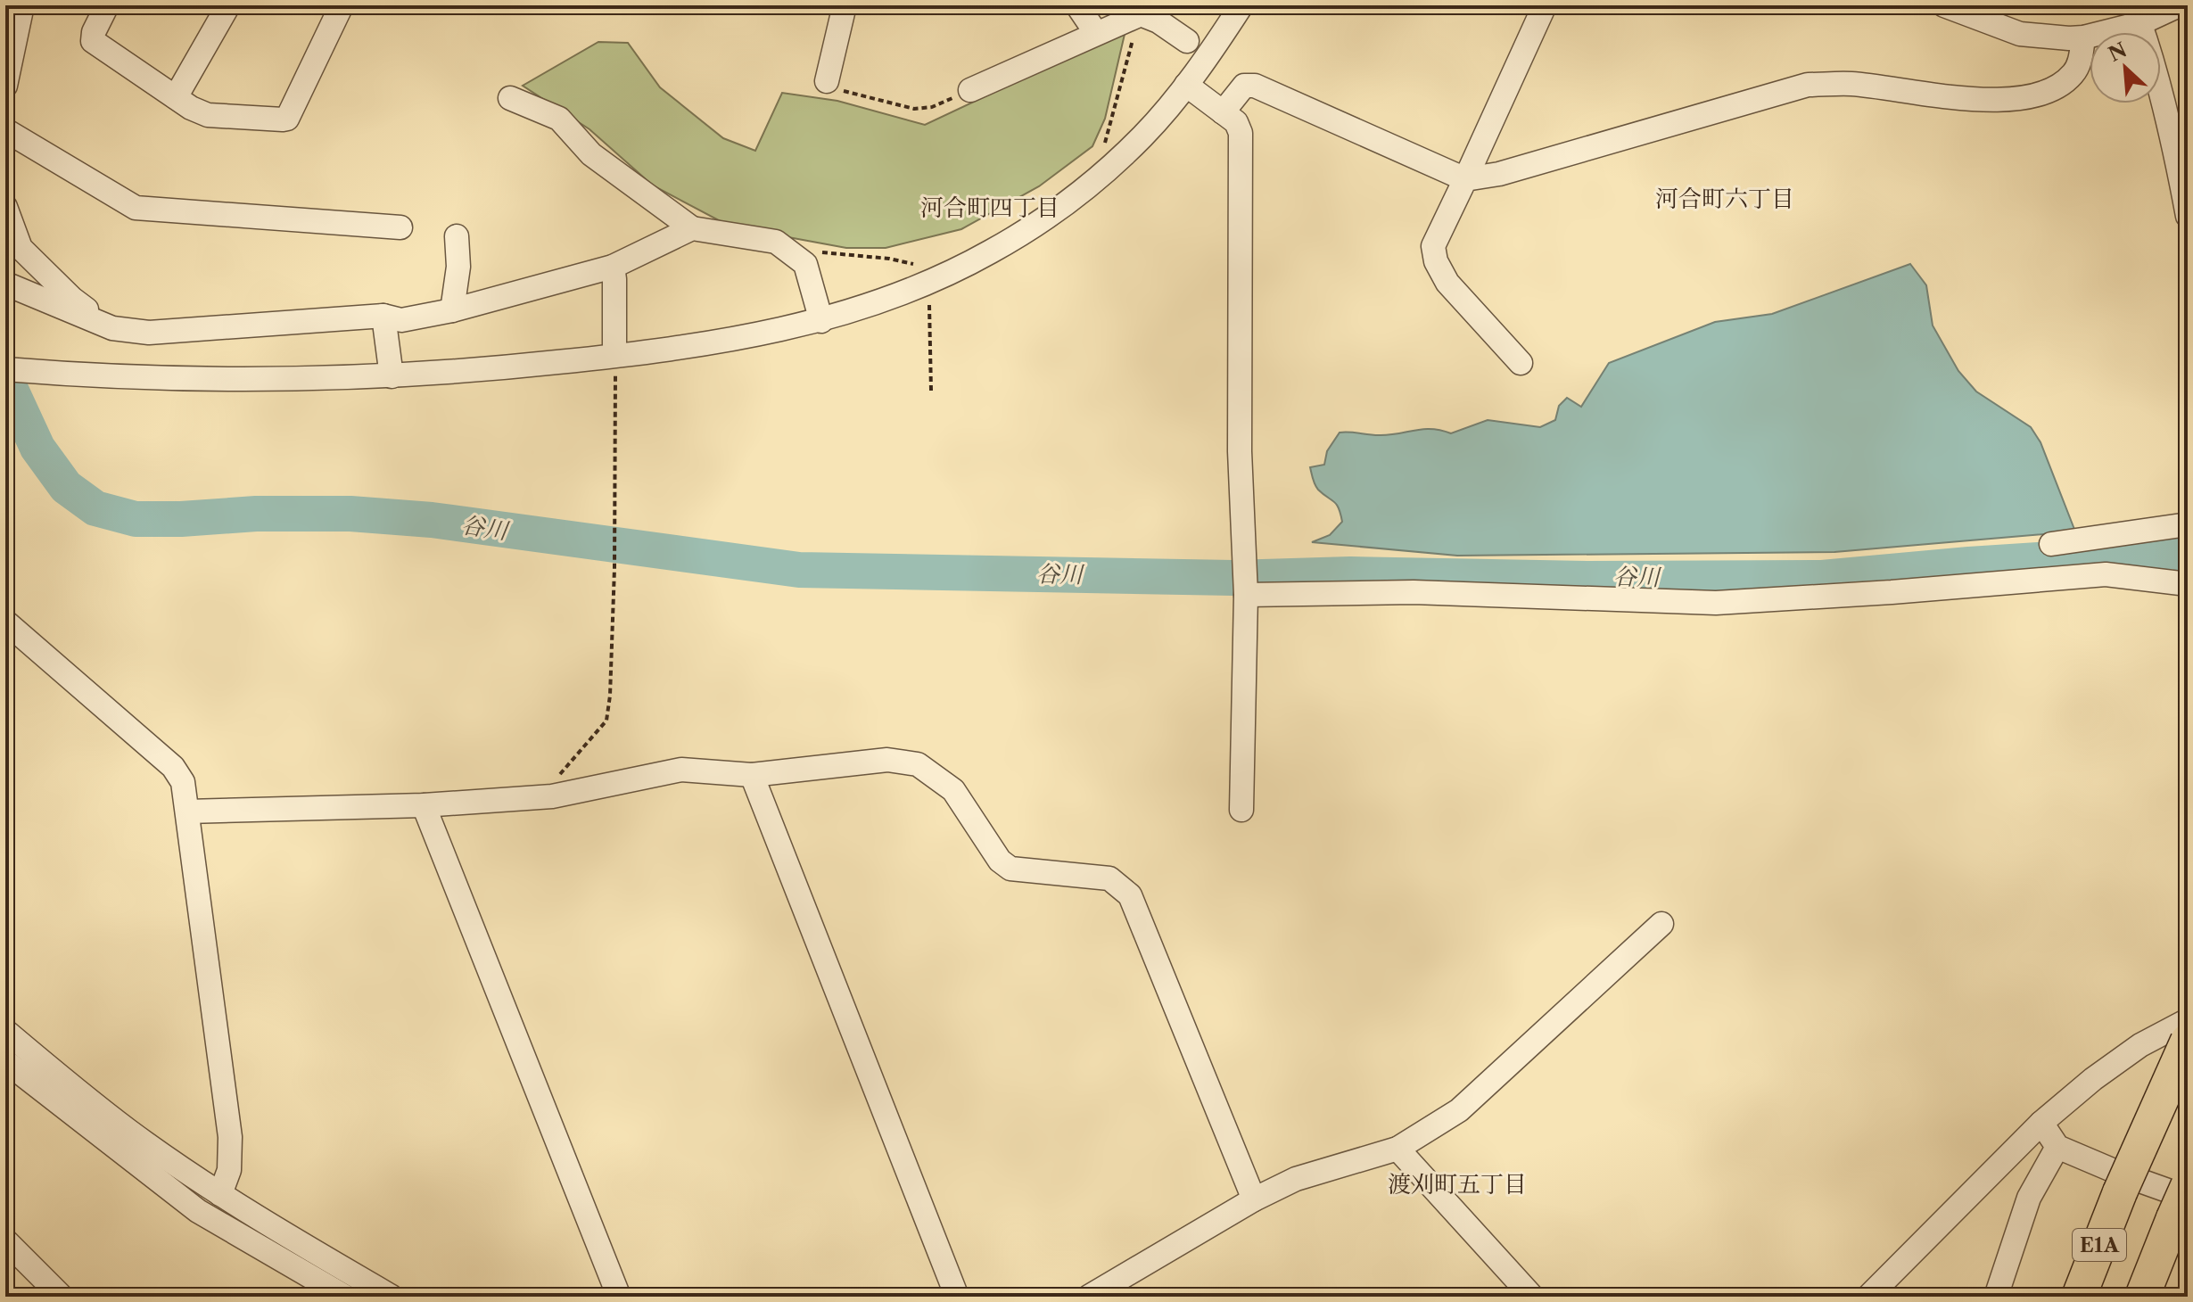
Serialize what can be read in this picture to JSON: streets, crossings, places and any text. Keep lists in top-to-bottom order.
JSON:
{
  "streets": {
    "highway": ["E1A"]
  },
  "districts": ["河合町六丁目", "河合町四丁目", "渡刈町五丁目"],
  "water": ["谷川"],
  "north": "top left"
}
